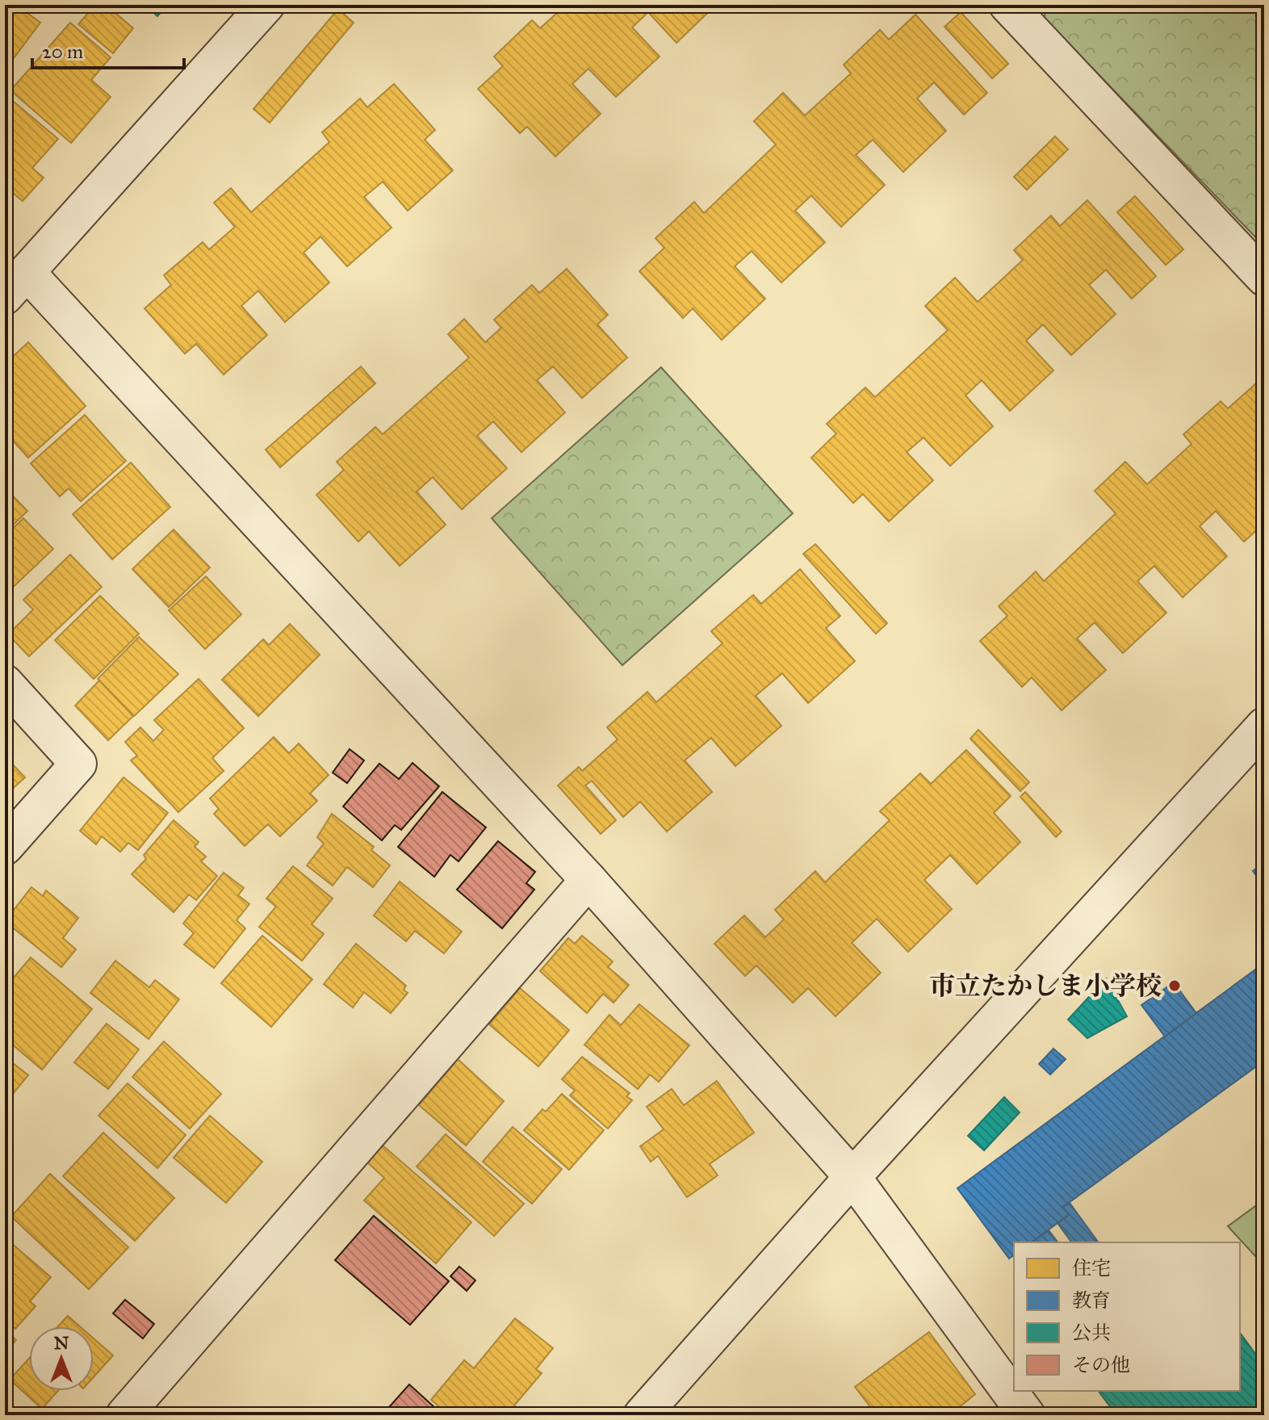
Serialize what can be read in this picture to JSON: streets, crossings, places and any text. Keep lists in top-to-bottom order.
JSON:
{
  "places": ["市立たかしま小学校"],
  "legend": [
    "住宅",
    "教育",
    "公共",
    "その他"
  ],
  "scale_bar": "20 m",
  "north": "top"
}
